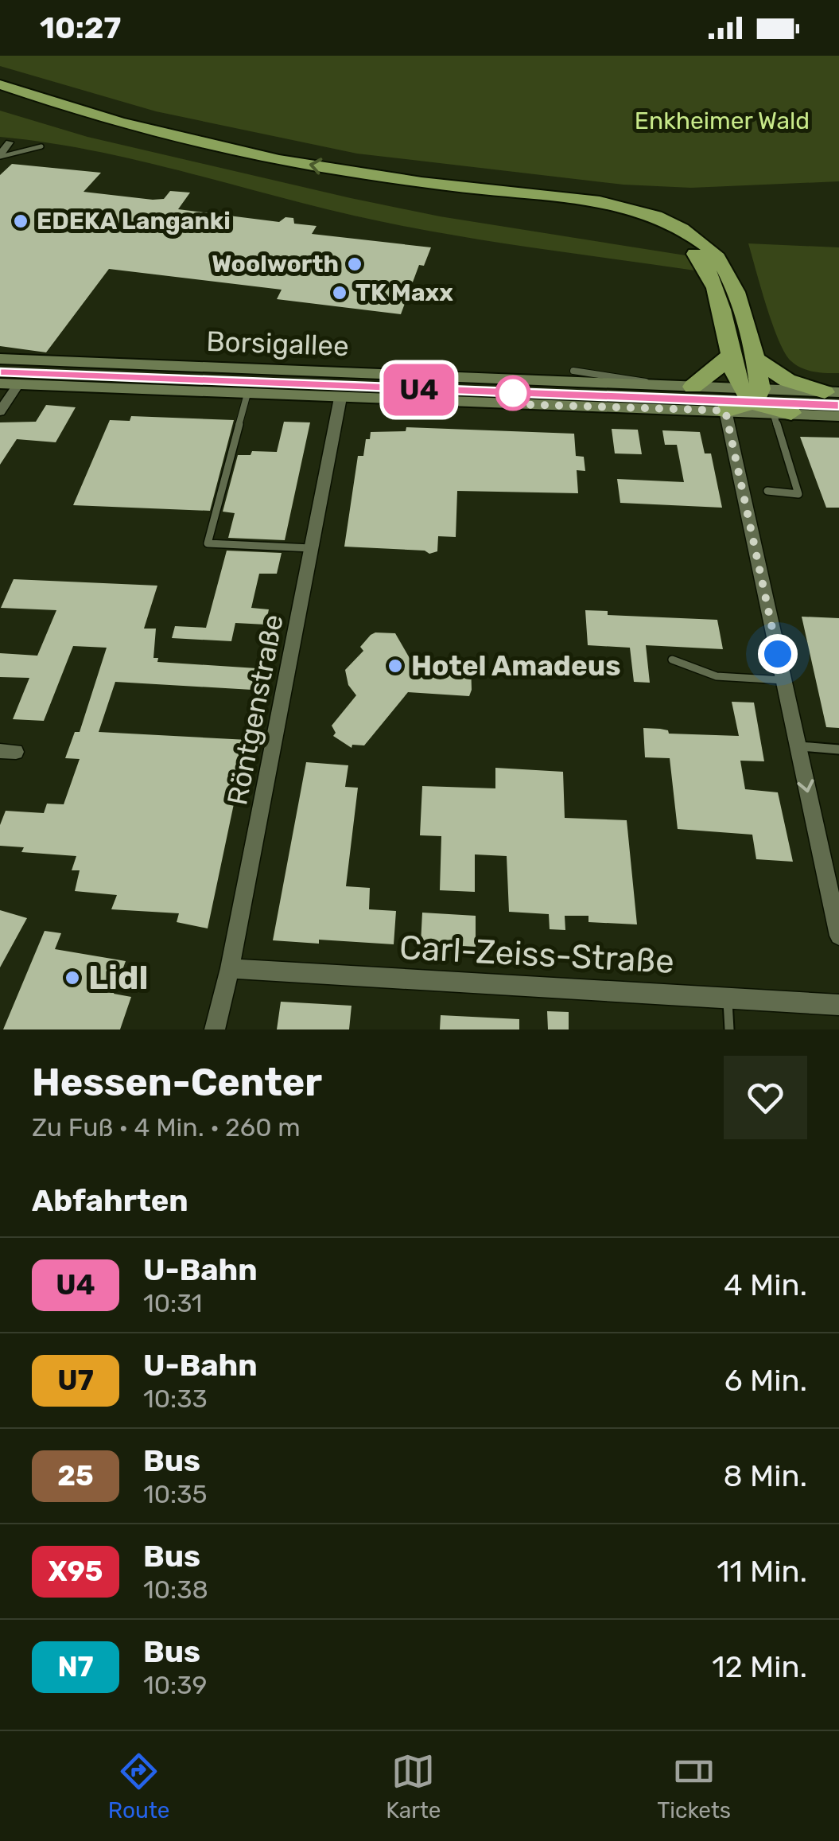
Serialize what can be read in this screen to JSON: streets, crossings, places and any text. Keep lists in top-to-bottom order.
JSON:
{
  "streets": {
    "main road": ["Borsigallee"],
    "street": ["Röntgenstraße", "Carl-Zeiss-Straße"]
  },
  "crossings": [
    ["Borsigallee", "Röntgenstraße"],
    ["Röntgenstraße", "Carl-Zeiss-Straße"]
  ],
  "parks": ["Enkheimer Wald"],
  "places": [
    "EDEKA Langanki",
    "Woolworth",
    "TK Maxx",
    "Hotel Amadeus",
    "Lidl"
  ],
  "lines": ["metro line U4"],
  "page": {
    "status": "10:27",
    "on_map": "U4",
    "heading": [
      ["Hessen-Center", "Zu Fuß · 4 Min. · 260 m"],
      "Abfahrten"
    ],
    "list": [
      {
        "mark": "U4",
        "name": "U-Bahn",
        "note": "10:31",
        "value": "4 Min."
      },
      {
        "mark": "U7",
        "name": "U-Bahn",
        "note": "10:33",
        "value": "6 Min."
      },
      {
        "mark": "25",
        "name": "Bus",
        "note": "10:35",
        "value": "8 Min."
      },
      {
        "mark": "X95",
        "name": "Bus",
        "note": "10:38",
        "value": "11 Min."
      },
      {
        "mark": "N7",
        "name": "Bus",
        "note": "10:39",
        "value": "12 Min."
      }
    ],
    "tabs": ["Route", "Karte", "Tickets"]
  }
}
